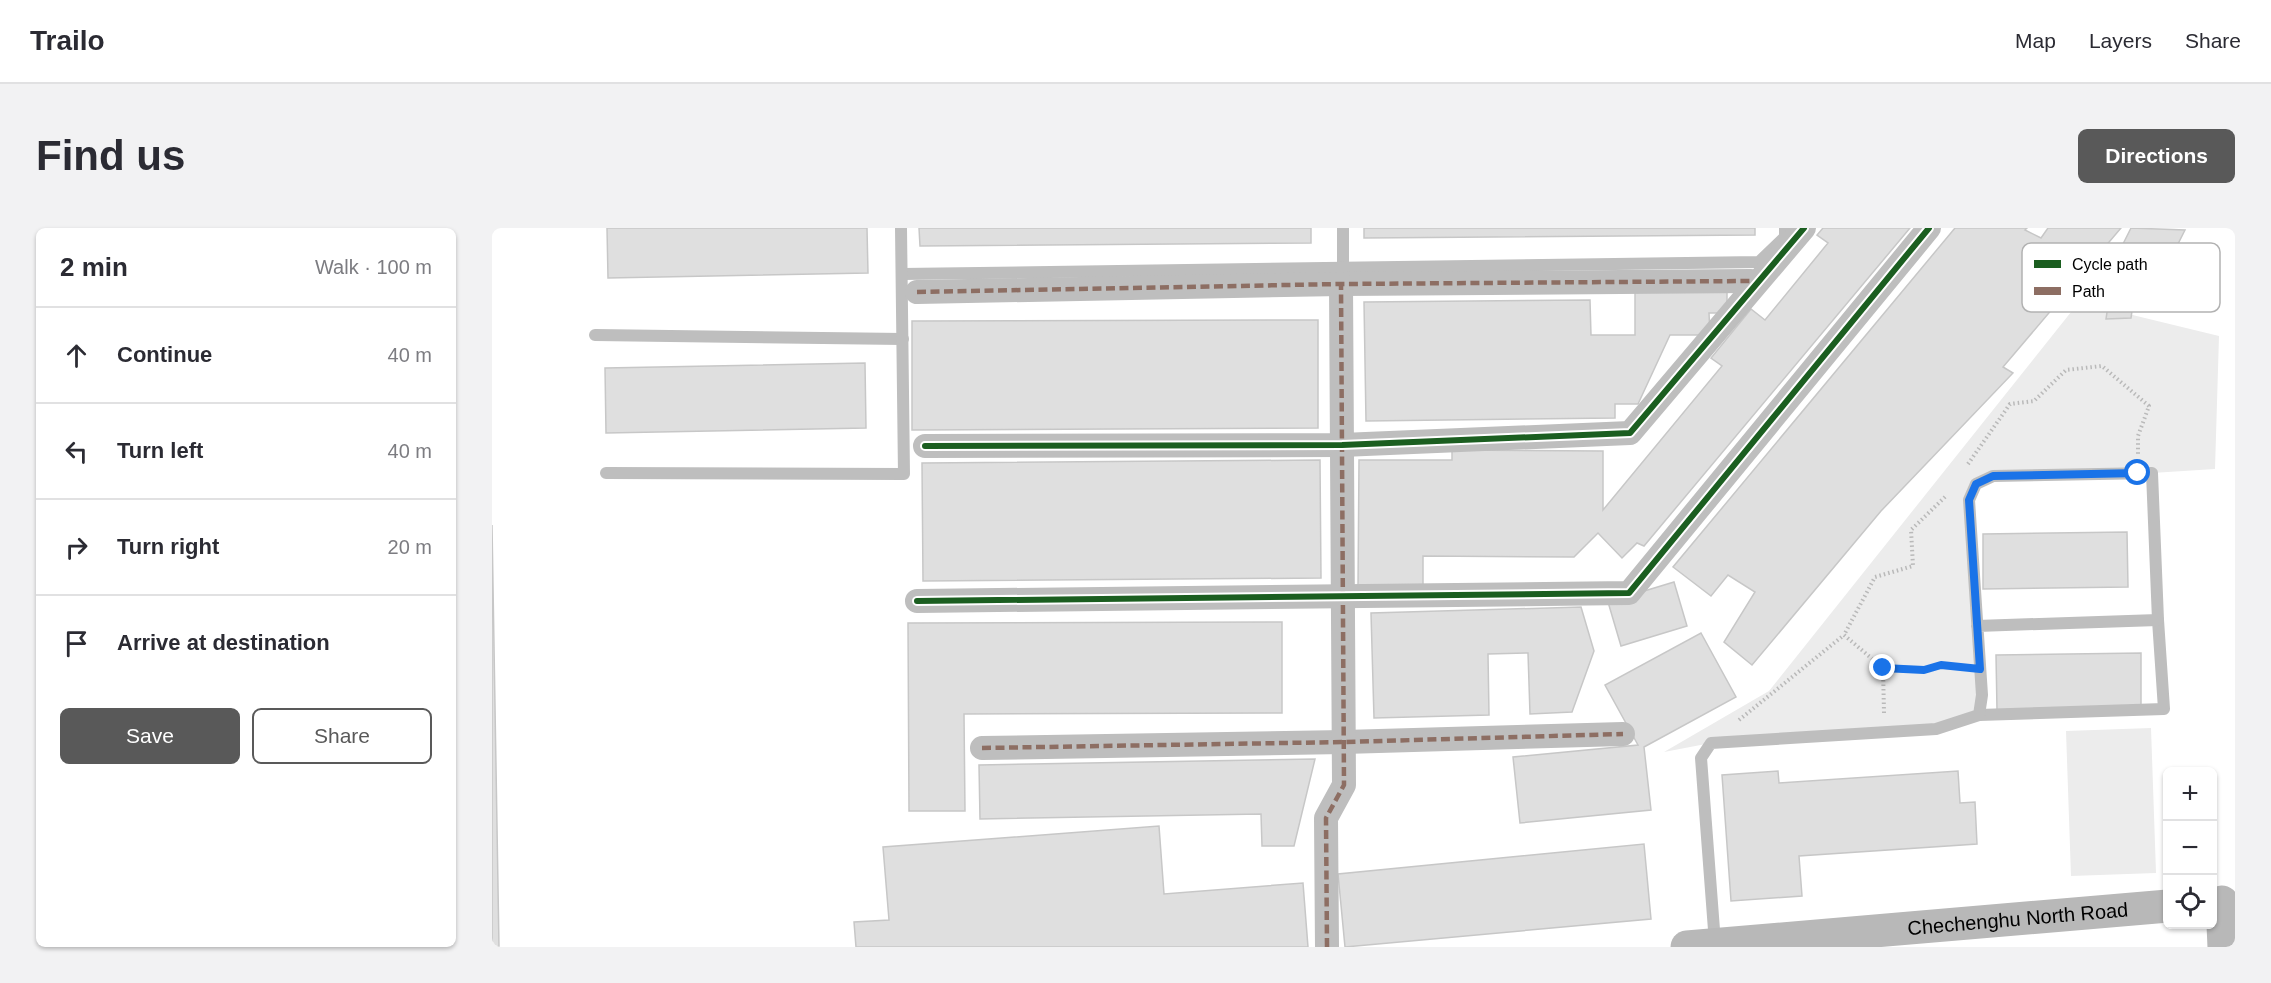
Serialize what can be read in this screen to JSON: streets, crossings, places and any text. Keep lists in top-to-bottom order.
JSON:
{
  "streets": {
    "main road": ["Chechenghu North Road"]
  },
  "legend": ["Cycle path", "Path"],
  "page": {
    "header": "Trailo",
    "nav": ["Map", "Layers", "Share"],
    "buttons": [
      "Directions",
      ["Save", "Share"]
    ],
    "title": "Find us",
    "heading": ["2 min", "Walk · 100 m"],
    "list": [
      ["Continue", "40 m"],
      ["Turn left", "40 m"],
      ["Turn right", "20 m"],
      "Arrive at destination"
    ],
    "map_buttons": ["+", "−"]
  }
}
